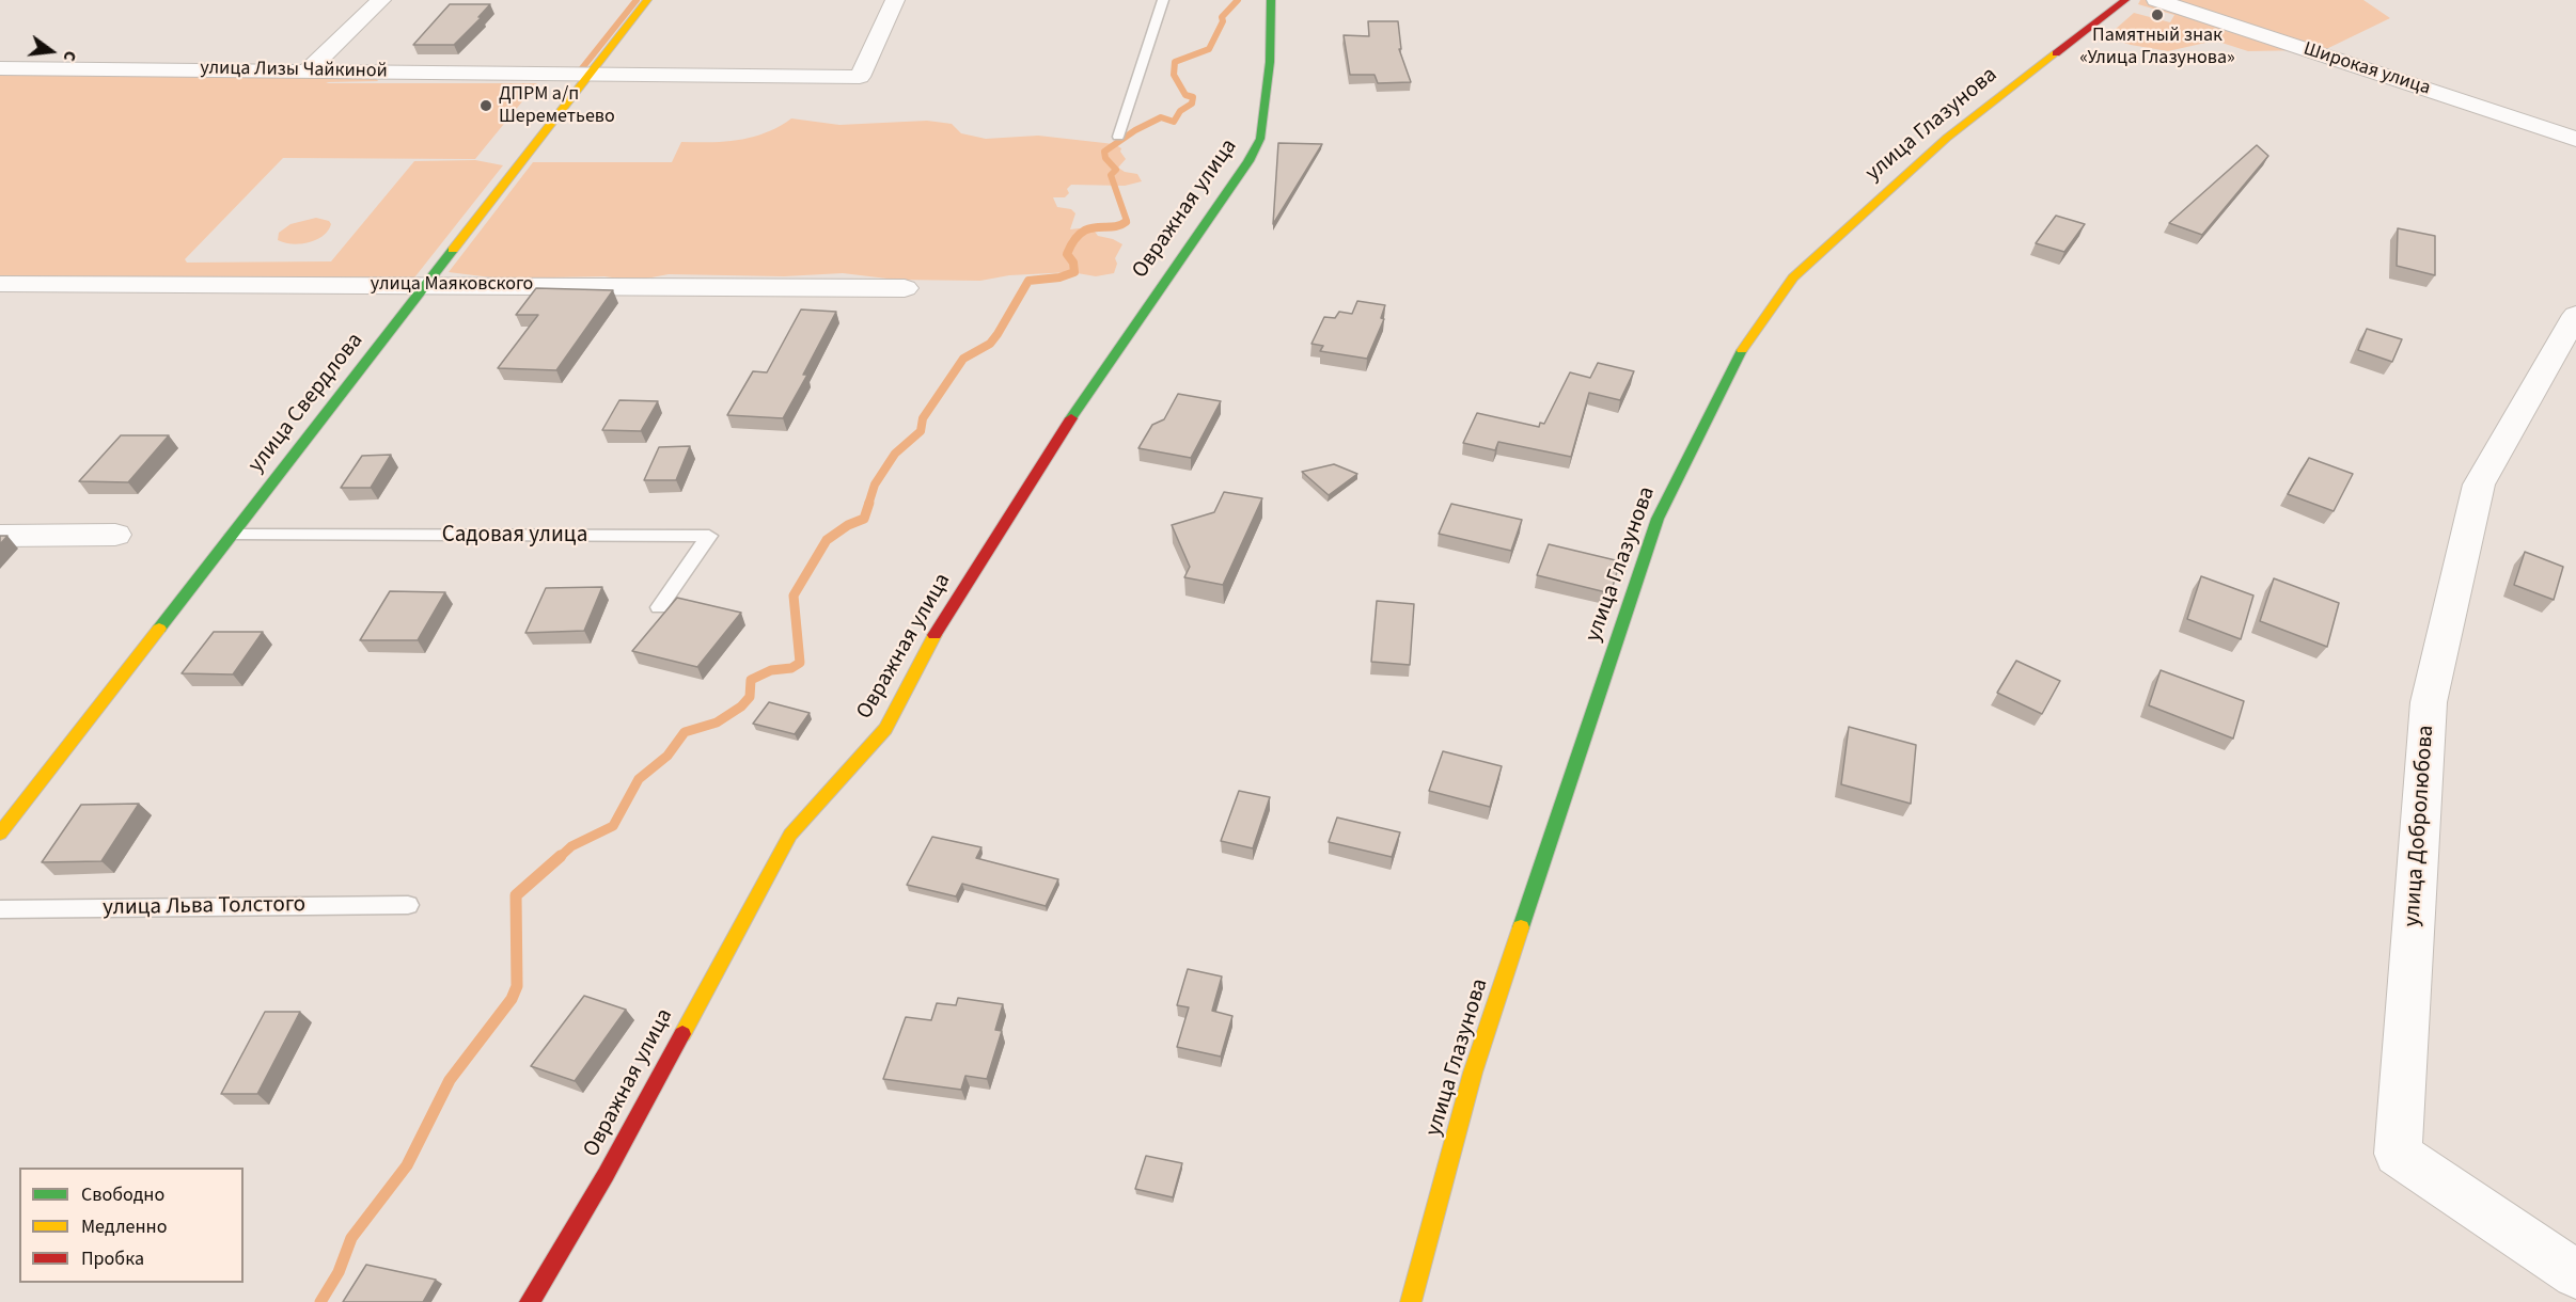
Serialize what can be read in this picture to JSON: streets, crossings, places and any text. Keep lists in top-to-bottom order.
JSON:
{
  "streets": {
    "street": [
      "Широкая улица",
      "улица Лизы Чайкиной",
      "улица Глазунова",
      "Овражная улица",
      "улица Маяковского",
      "улица Свердлова",
      "улица Добролюбова"
    ],
    "lane": ["Садовая улица", "улица Льва Толстого"]
  },
  "crossings": [
    ["улица Лизы Чайкиной", "улица Свердлова"],
    ["улица Маяковского", "улица Свердлова"],
    ["улица Свердлова", "Садовая улица"]
  ],
  "places": ["Памятный знак «Улица Глазунова»", "ДПРМ а/п Шереметьево"],
  "legend": ["Свободно", "Медленно", "Пробка"],
  "north": "right"
}
